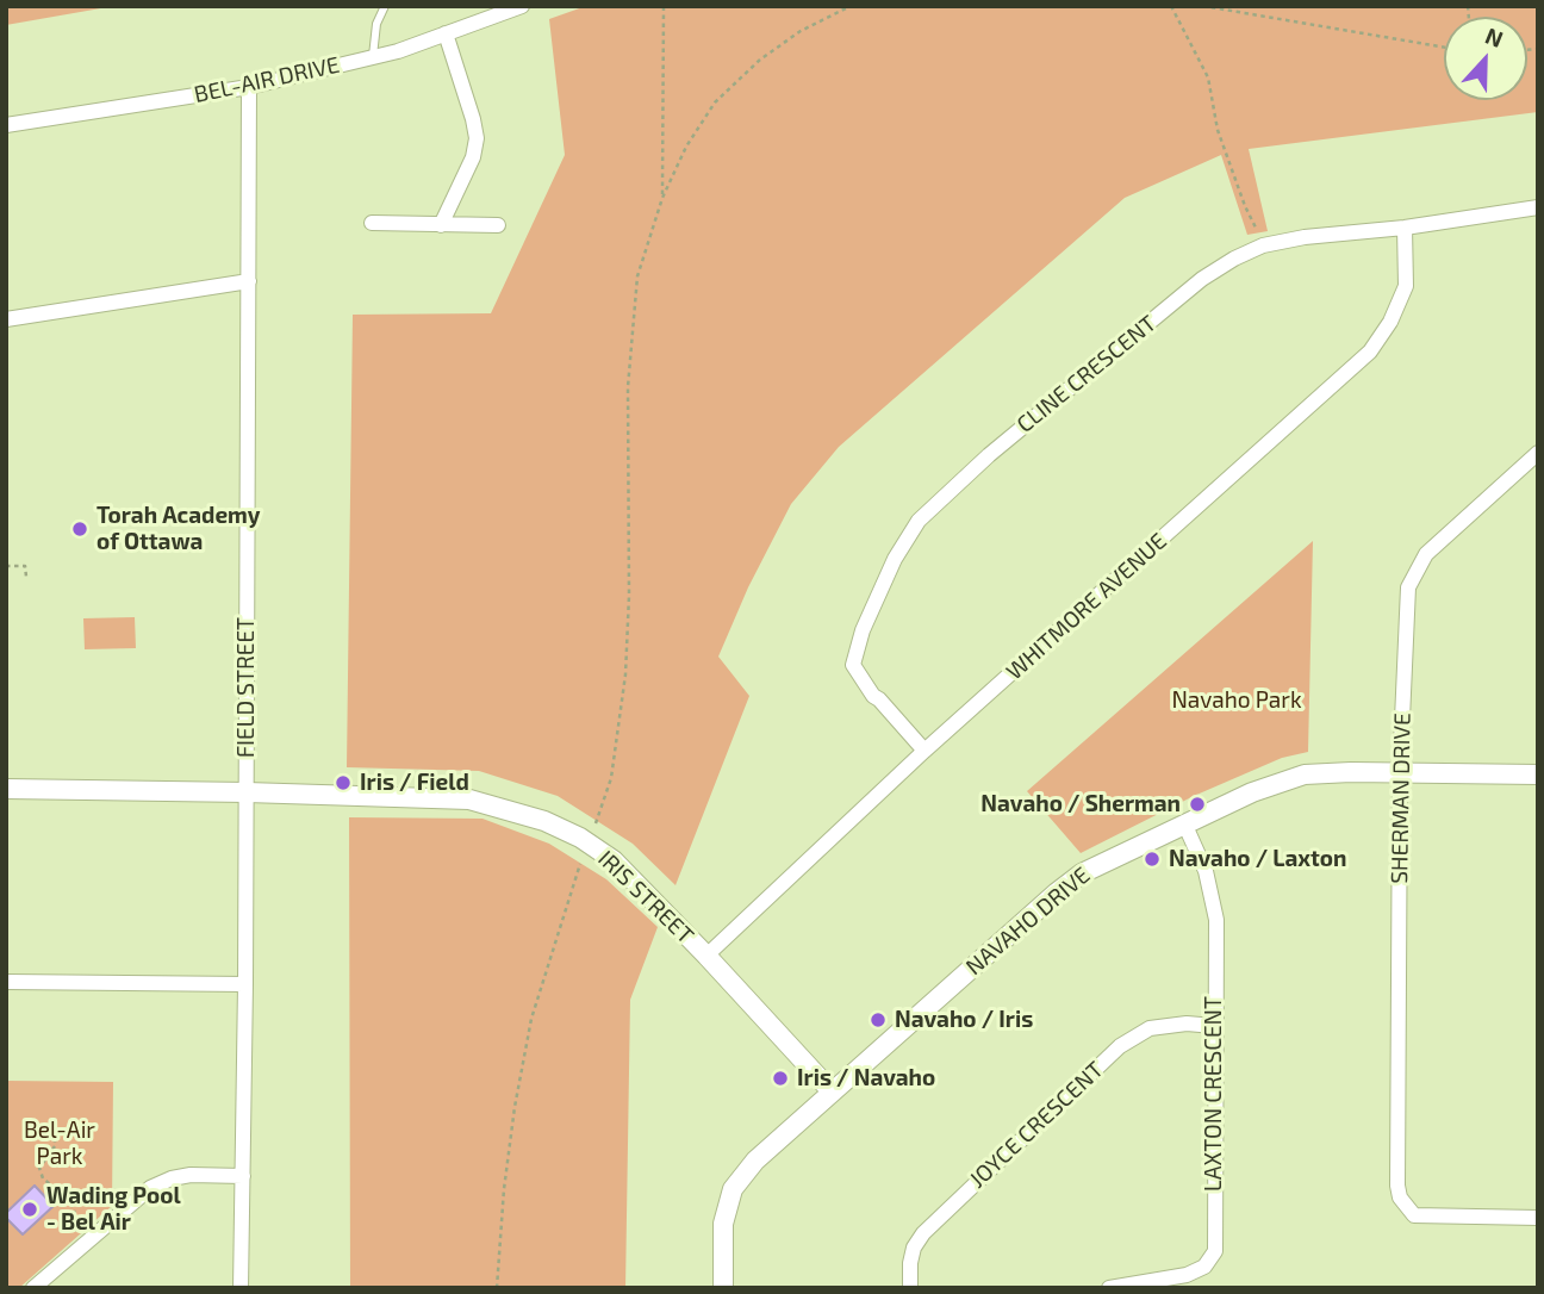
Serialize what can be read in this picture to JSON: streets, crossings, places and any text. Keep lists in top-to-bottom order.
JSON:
{
  "streets": {
    "street": [
      "BEL-AIR DRIVE",
      "CLINE CRESCENT",
      "WHITMORE AVENUE",
      "FIELD STREET",
      "SHERMAN DRIVE",
      "IRIS STREET",
      "NAVAHO DRIVE",
      "LAXTON CRESCENT",
      "JOYCE CRESCENT"
    ]
  },
  "crossings": [
    ["BEL-AIR DRIVE", "FIELD STREET"],
    ["CLINE CRESCENT", "WHITMORE AVENUE"],
    ["WHITMORE AVENUE", "IRIS STREET"],
    ["FIELD STREET", "IRIS STREET"],
    ["SHERMAN DRIVE", "NAVAHO DRIVE"],
    ["IRIS STREET", "NAVAHO DRIVE"],
    ["NAVAHO DRIVE", "LAXTON CRESCENT"],
    ["LAXTON CRESCENT", "JOYCE CRESCENT"]
  ],
  "parks": ["Navaho Park", "Bel-Air Park"],
  "places": [
    "Torah Academy of Ottawa",
    "Iris / Field",
    "Navaho / Sherman",
    "Navaho / Laxton",
    "Navaho / Iris",
    "Iris / Navaho",
    "Wading Pool - Bel Air"
  ],
  "north": "top"
}
